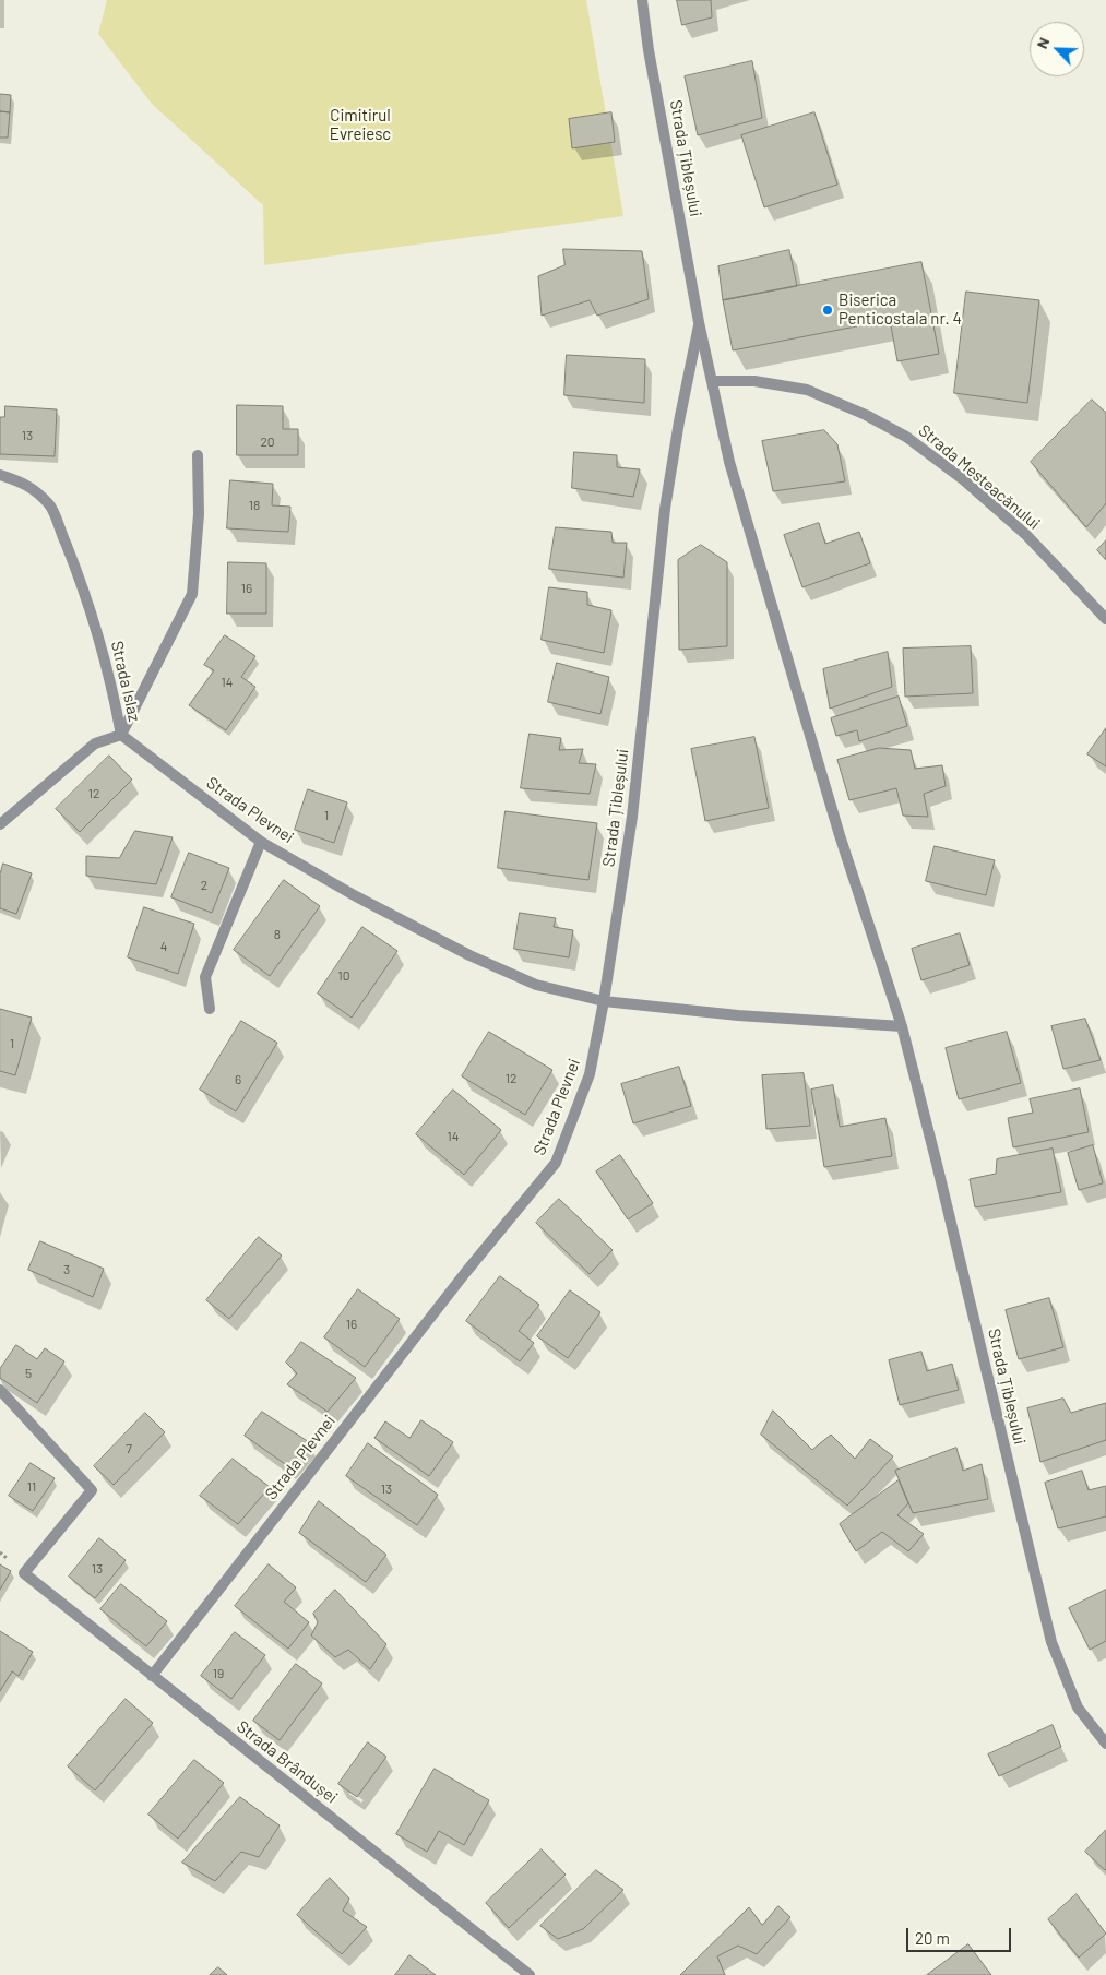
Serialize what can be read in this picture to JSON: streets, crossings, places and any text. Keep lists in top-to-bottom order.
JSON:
{
  "streets": {
    "street": [
      "Strada Țibleșului",
      "Strada Mesteacănului",
      "Strada Islaz",
      "Strada Plevnei",
      "Strada Brândușei"
    ]
  },
  "crossings": [
    ["Strada Țibleșului", "Strada Mesteacănului"],
    ["Strada Țibleșului", "Strada Plevnei"],
    ["Strada Islaz", "Strada Plevnei"],
    ["Strada Plevnei", "Strada Brândușei"]
  ],
  "parks": ["Cimitirul Evreiesc"],
  "places": ["Biserica Penticostala nr. 4"],
  "house_numbers": [
    "13",
    "20",
    "18",
    "16",
    "14",
    "12",
    "1",
    "2",
    "8",
    "4",
    "10",
    "1",
    "12",
    "6",
    "14",
    "3",
    "16",
    "5",
    "7",
    "11",
    "13",
    "13",
    "19"
  ],
  "scale_bar": "20 m",
  "north": "top left"
}
